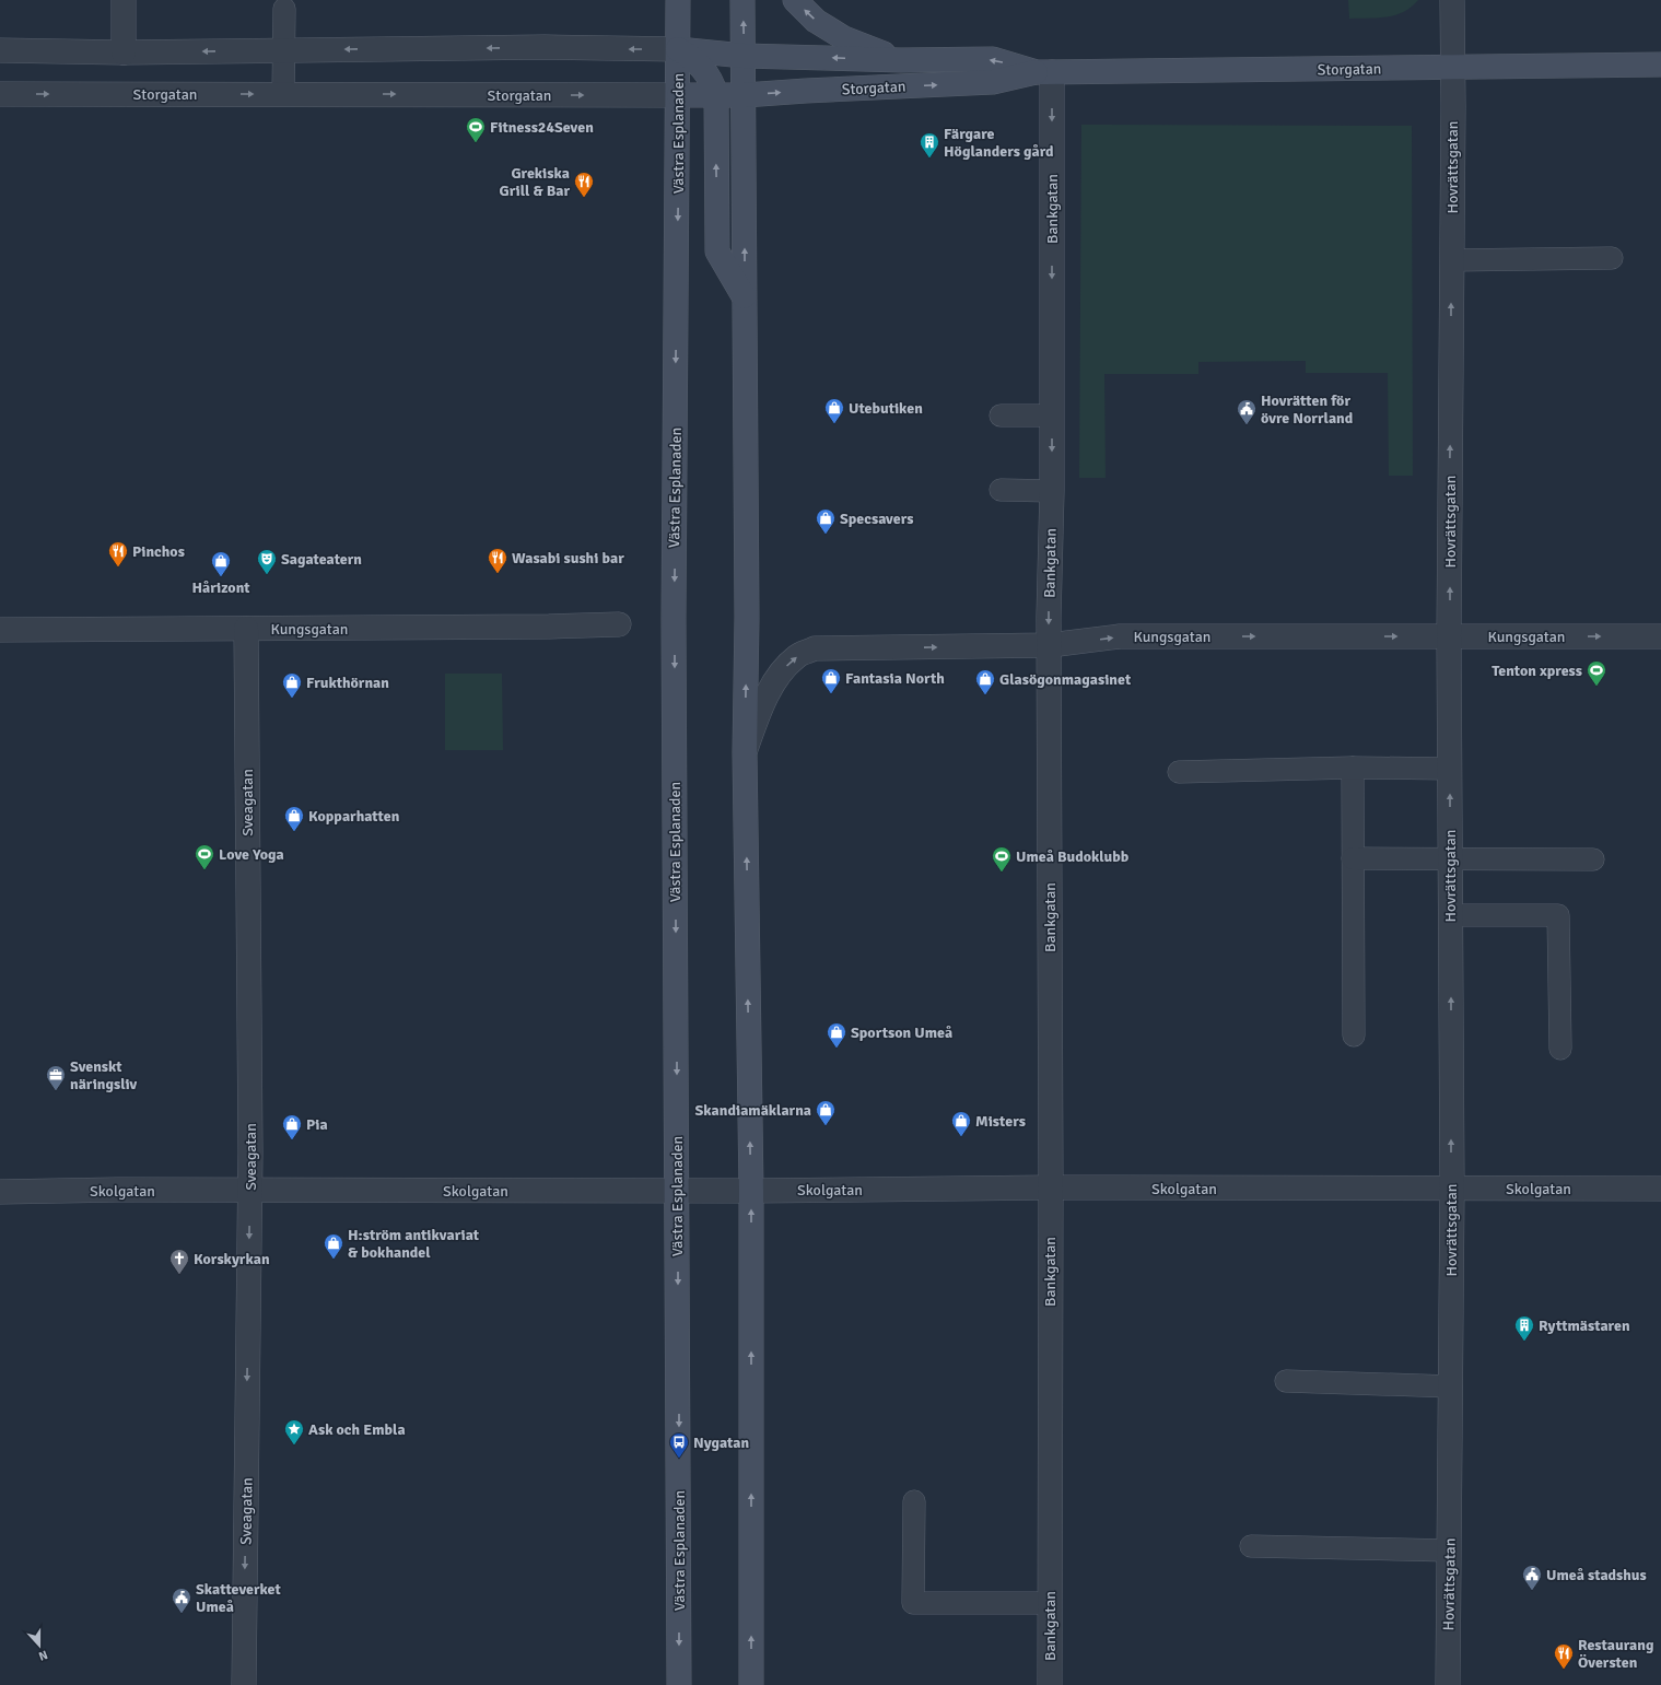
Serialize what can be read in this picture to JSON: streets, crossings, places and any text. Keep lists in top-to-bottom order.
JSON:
{
  "streets": {
    "main road": ["Storgatan", "Västra Esplanaden"],
    "street": [
      "Hovrättsgatan",
      "Bankgatan",
      "Kungsgatan",
      "Sveagatan",
      "Skolgatan"
    ]
  },
  "crossings": [
    ["Storgatan", "Västra Esplanaden"],
    ["Storgatan", "Hovrättsgatan"],
    ["Storgatan", "Bankgatan"],
    ["Västra Esplanaden", "Skolgatan"],
    ["Hovrättsgatan", "Kungsgatan"],
    ["Hovrättsgatan", "Skolgatan"],
    ["Bankgatan", "Kungsgatan"],
    ["Bankgatan", "Skolgatan"],
    ["Kungsgatan", "Sveagatan"],
    ["Sveagatan", "Skolgatan"]
  ],
  "one_way": [
    "Hovrättsgatan",
    "Bankgatan",
    "Kungsgatan",
    "Sveagatan"
  ],
  "places": {
    "sports": [
      "Fitness24Seven",
      "Tenton xpress",
      "Love Yoga",
      "Umeå Budoklubb"
    ],
    "building": ["Färgare Höglanders gård", "Ryttmästaren"],
    "restaurant": [
      "Grekiska Grill & Bar",
      "Pinchos",
      "Wasabi sushi bar",
      "Restaurang Översten"
    ],
    "shop": [
      "Utebutiken",
      "Specsavers",
      "Hårizont",
      "Fantasia North",
      "Glasögonmagasinet",
      "Frukthörnan",
      "Kopparhatten",
      "Sportson Umeå",
      "Skandiamäklarna",
      "Misters",
      "Pia",
      "H:ström antikvariat & bokhandel"
    ],
    "public building": ["Hovrätten för övre Norrland", "Umeå stadshus", "Skatteverket Umeå"],
    "theatre": ["Sagateatern"],
    "office": ["Svenskt näringsliv"],
    "church": ["Korskyrkan"],
    "place": ["Ask och Embla"],
    "bus stop": ["Nygatan"]
  },
  "north": "bottom"
}
